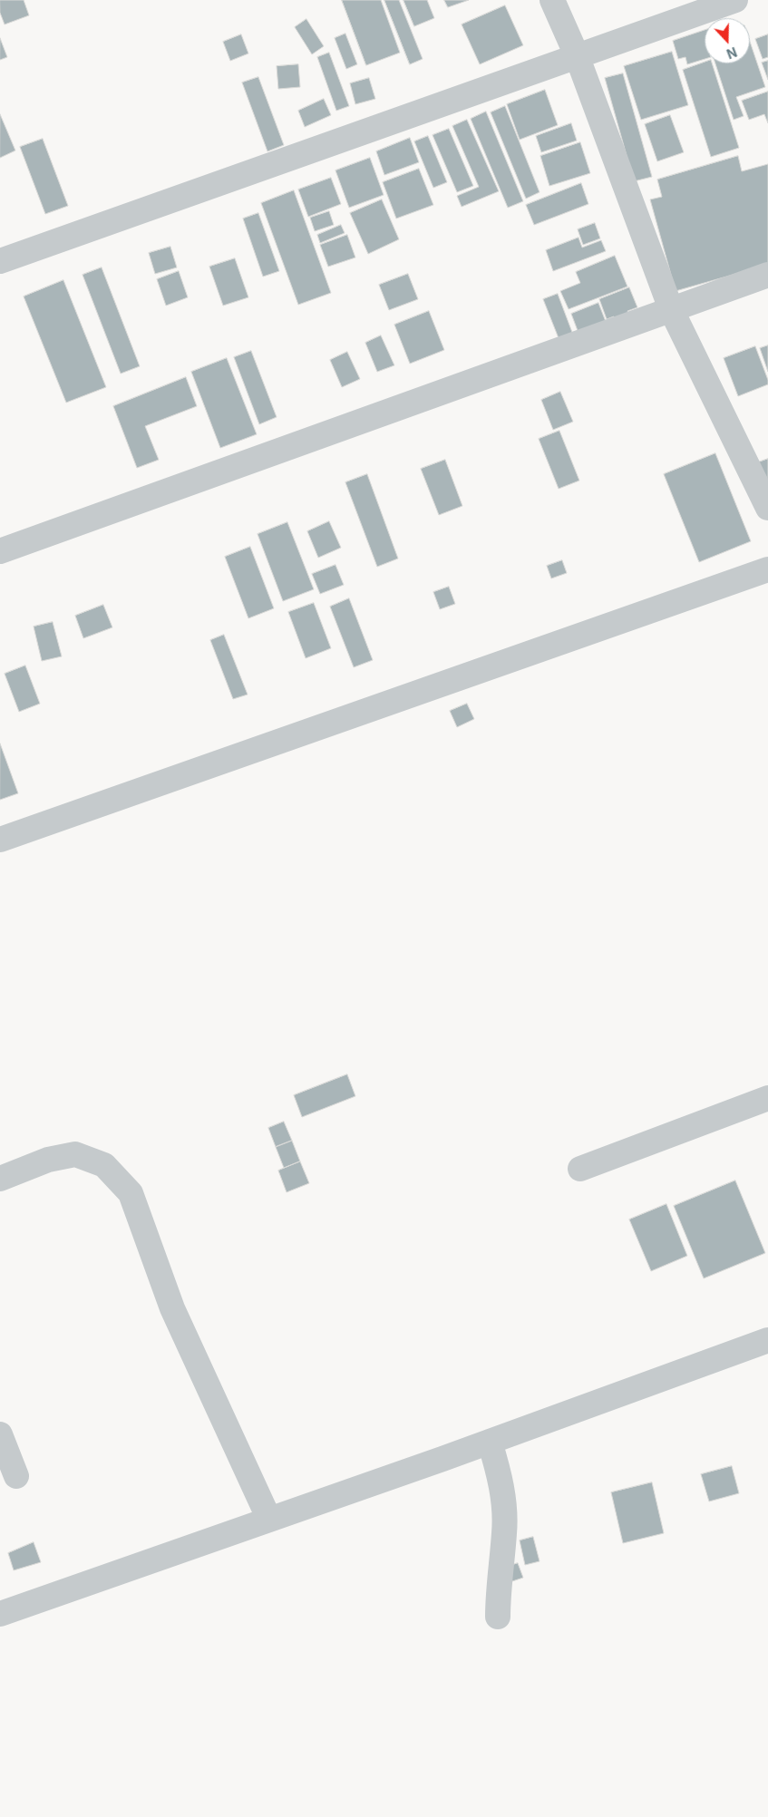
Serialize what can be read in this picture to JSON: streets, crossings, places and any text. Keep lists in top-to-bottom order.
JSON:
{
  "north": "bottom"
}
